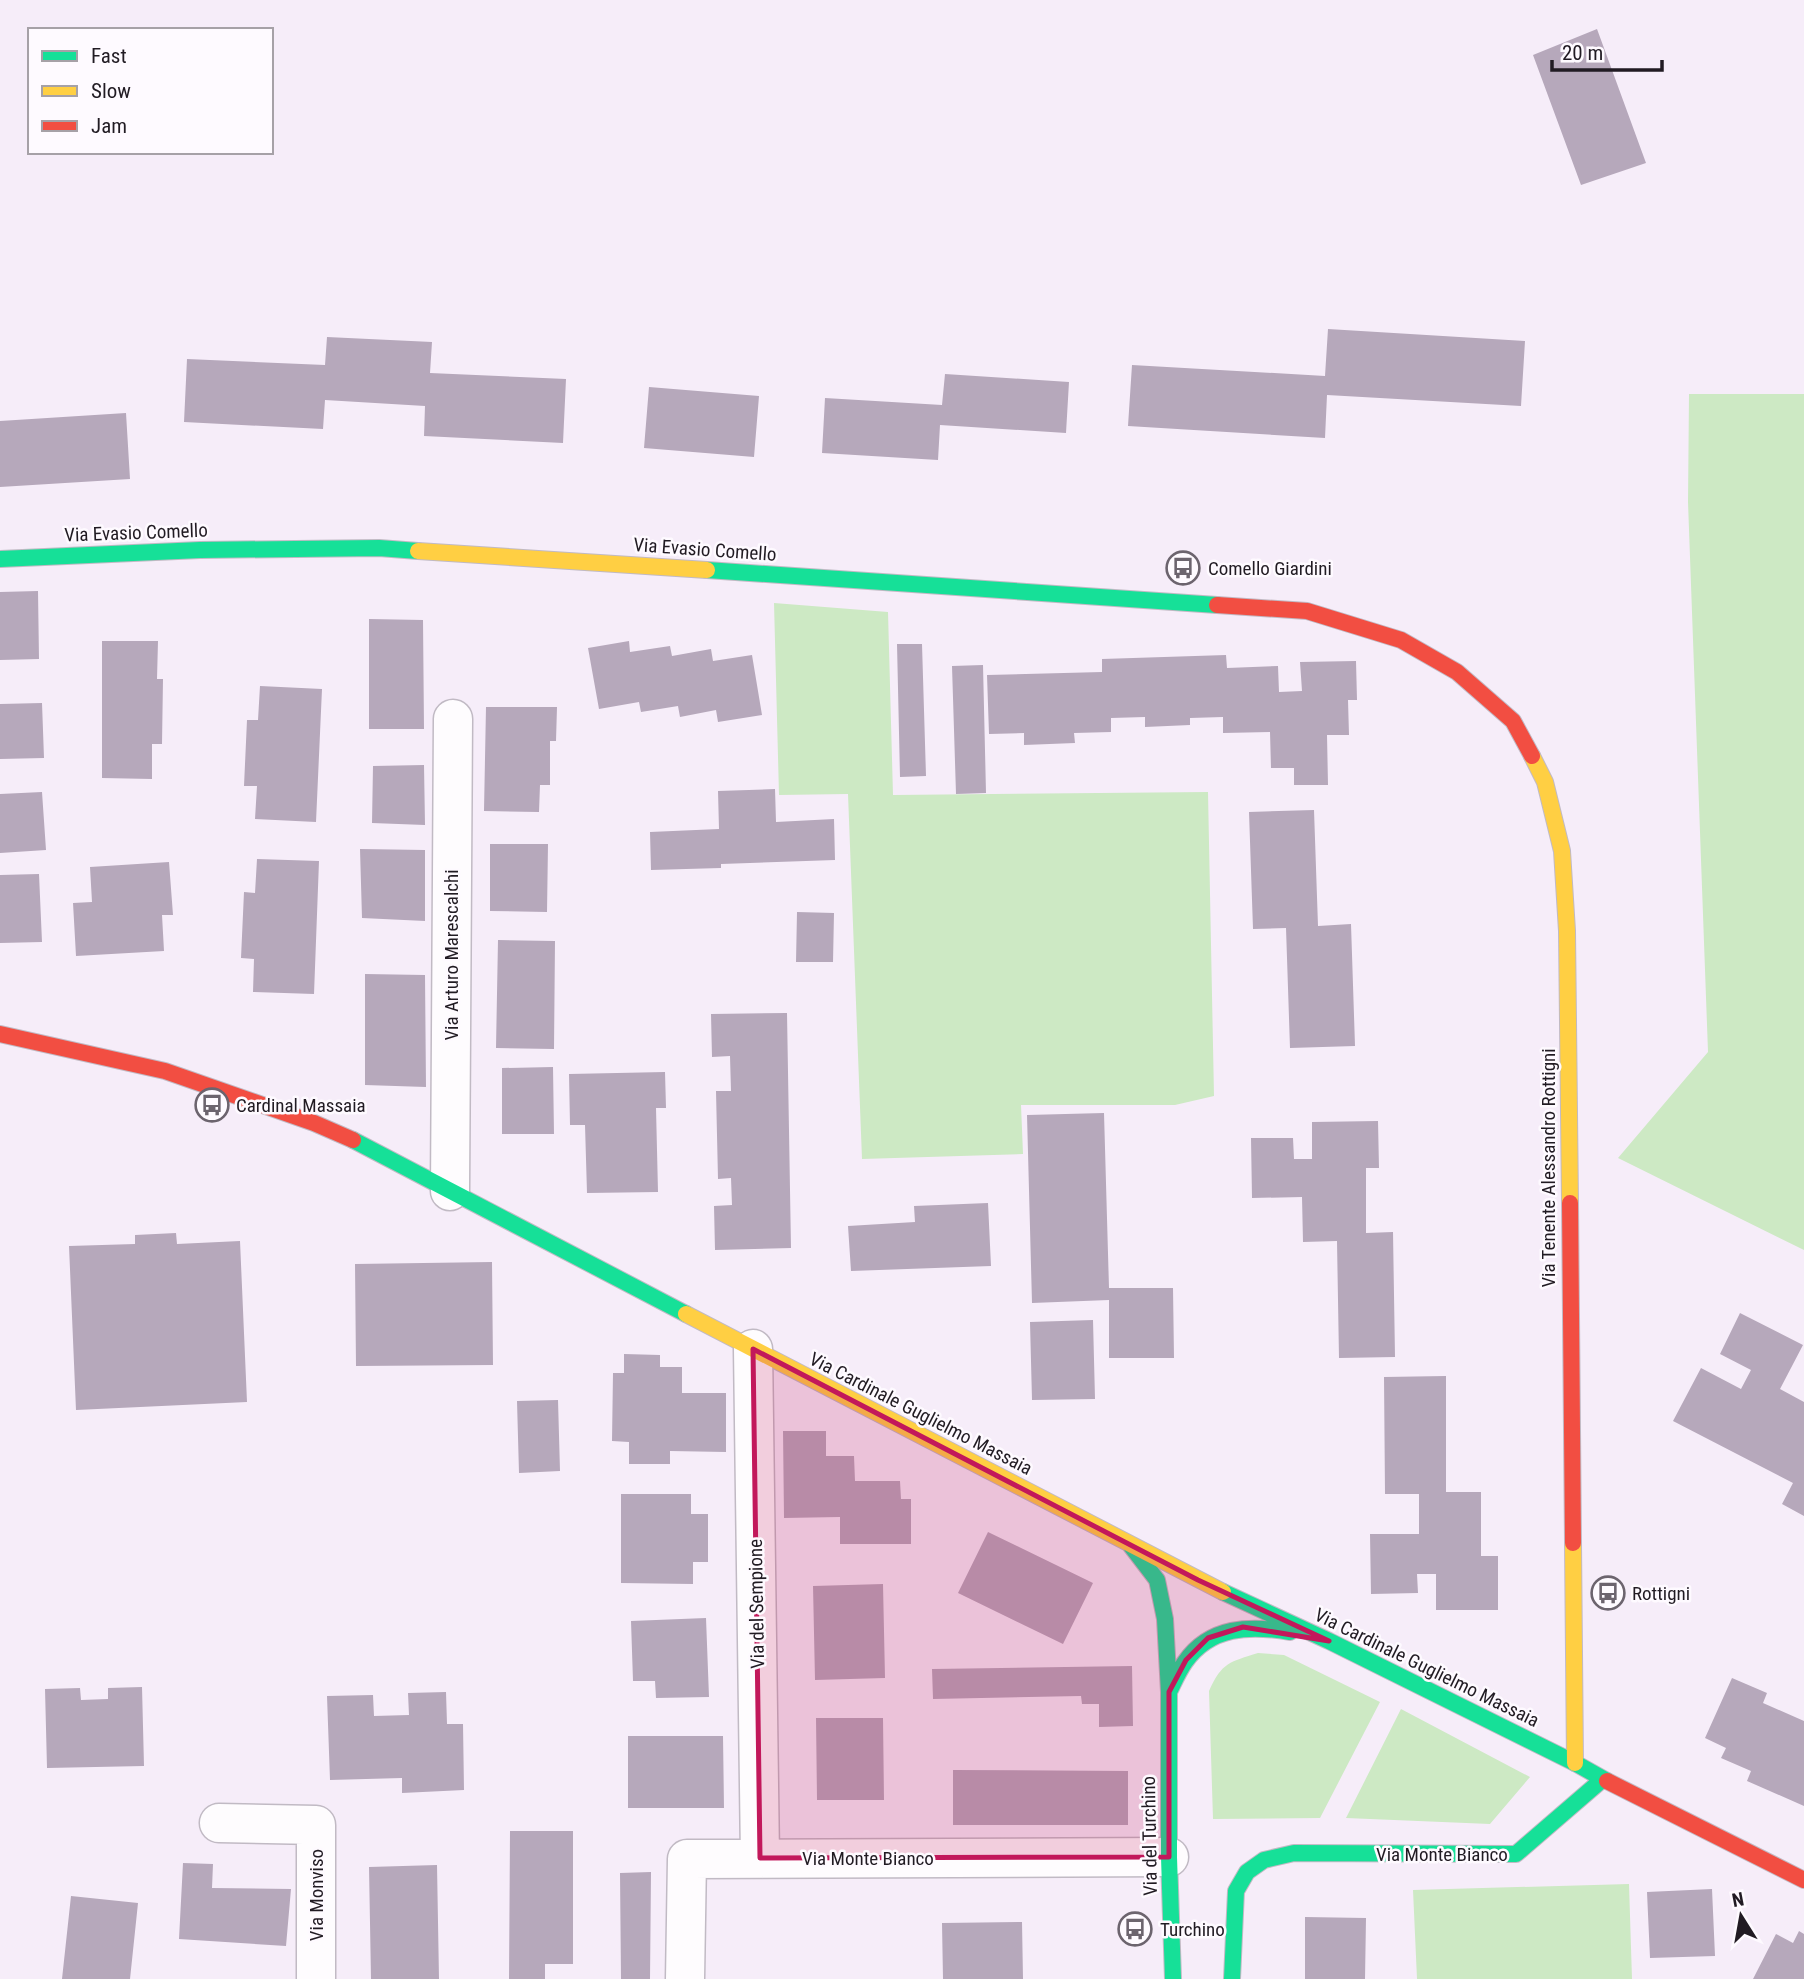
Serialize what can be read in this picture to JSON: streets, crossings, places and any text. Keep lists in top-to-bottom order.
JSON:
{
  "streets": {
    "street": [
      "Via Evasio Comello",
      "Via Arturo Marescalchi",
      "Via Tenente Alessandro Rottigni",
      "Via Cardinale Guglielmo Massaia",
      "Via del Sempione",
      "Via del Turchino",
      "Via Monte Bianco",
      "Via Monviso"
    ]
  },
  "crossings": [
    ["Via Evasio Comello", "Via Tenente Alessandro Rottigni"],
    ["Via Arturo Marescalchi", "Via Cardinale Guglielmo Massaia"],
    ["Via Tenente Alessandro Rottigni", "Via Cardinale Guglielmo Massaia"],
    ["Via Cardinale Guglielmo Massaia", "Via del Sempione"],
    ["Via Cardinale Guglielmo Massaia", "Via del Turchino"],
    ["Via Cardinale Guglielmo Massaia", "Via Monte Bianco"],
    ["Via del Sempione", "Via Monte Bianco"],
    ["Via del Turchino", "Via Monte Bianco"]
  ],
  "places": {
    "bus stop": [
      "Comello Giardini",
      "Cardinal Massaia",
      "Rottigni",
      "Turchino"
    ]
  },
  "legend": ["Fast", "Slow", "Jam"],
  "scale_bar": "20 m",
  "north": "top"
}
